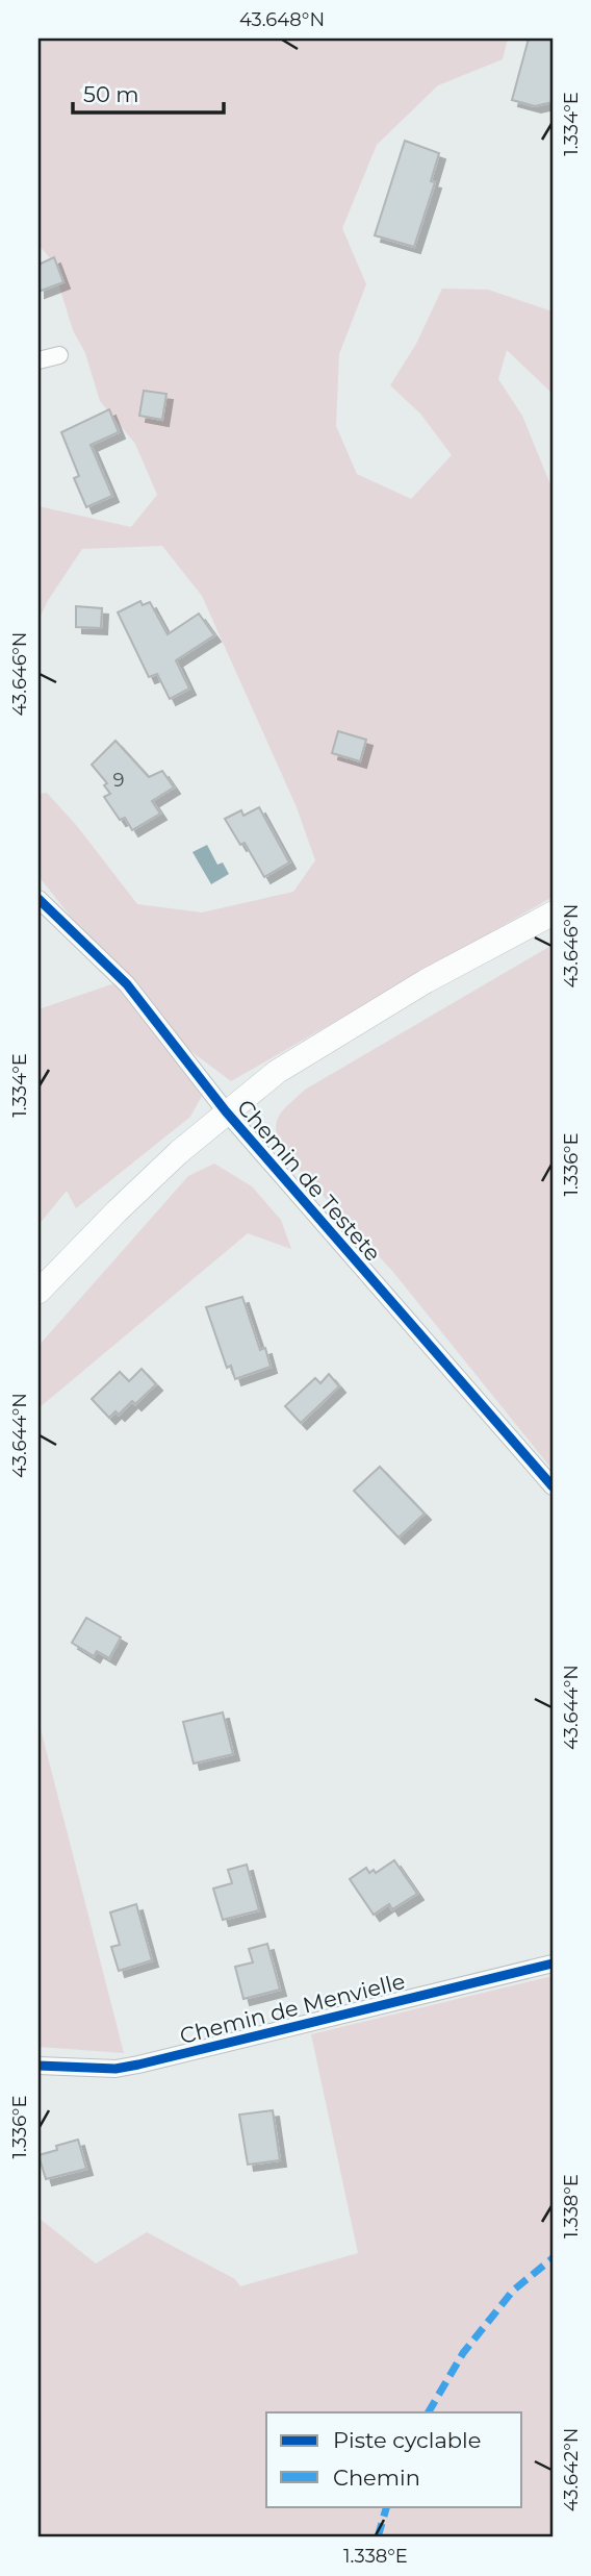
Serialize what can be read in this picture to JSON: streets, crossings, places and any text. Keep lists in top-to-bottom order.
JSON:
{
  "streets": {
    "street": ["Chemin de Testete", "Chemin de Menvielle"]
  },
  "house_numbers": ["9"],
  "legend": ["Piste cyclable", "Chemin"],
  "scale_bar": "50 m",
  "coordinates": [
    "43.648°N",
    "1.334°E",
    "43.646°N",
    "1.336°E",
    "43.644°N",
    "1.338°E",
    "43.642°N"
  ]
}
